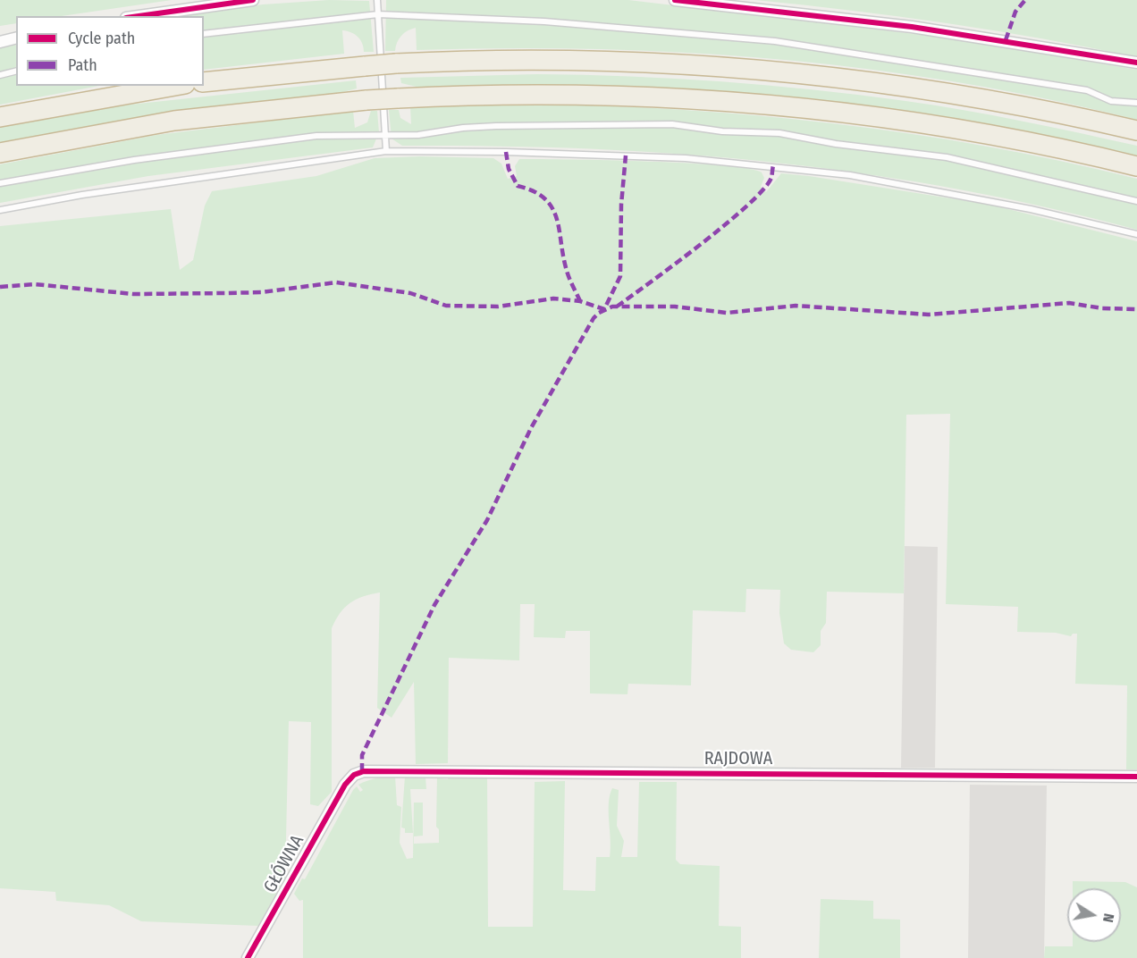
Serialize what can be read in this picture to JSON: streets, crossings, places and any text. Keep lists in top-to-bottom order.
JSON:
{
  "streets": {
    "street": ["RAJDOWA", "GŁÓWNA"]
  },
  "crossings": [
    ["RAJDOWA", "GŁÓWNA"]
  ],
  "legend": ["Cycle path", "Path"],
  "north": "right"
}
